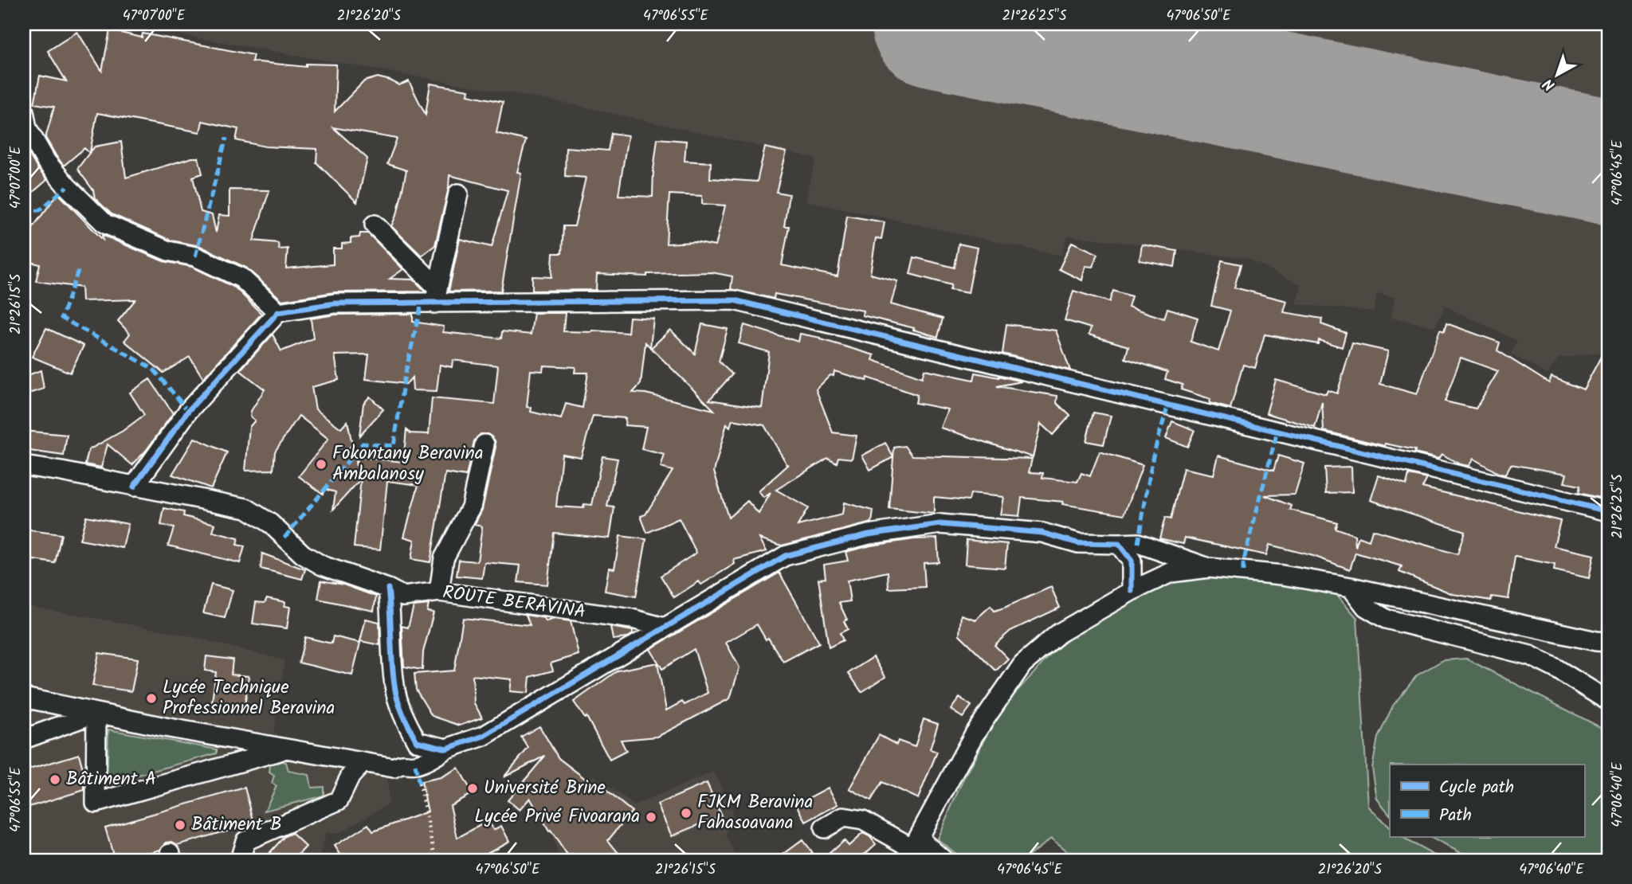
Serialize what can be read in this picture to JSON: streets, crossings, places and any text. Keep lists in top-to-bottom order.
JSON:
{
  "streets": {
    "street": ["ROUTE BERAVINA"]
  },
  "places": [
    "Fokontany Beravina Ambalanosy",
    "Lycée Technique Professionnel Beravina",
    "Bâtiment A",
    "Université Brine",
    "FJKM Beravina Fahasoavana",
    "Lycée Privé Fivoarana",
    "Bâtiment B"
  ],
  "legend": ["Cycle path", "Path"],
  "north": "bottom left",
  "coordinates": [
    "47°07'00\"E",
    "21°26'20\"S",
    "47°06'55\"E",
    "21°26'25\"S",
    "47°06'50\"E",
    "47°06'45\"E",
    "21°26'15\"S",
    "47°06'40\"E"
  ]
}
